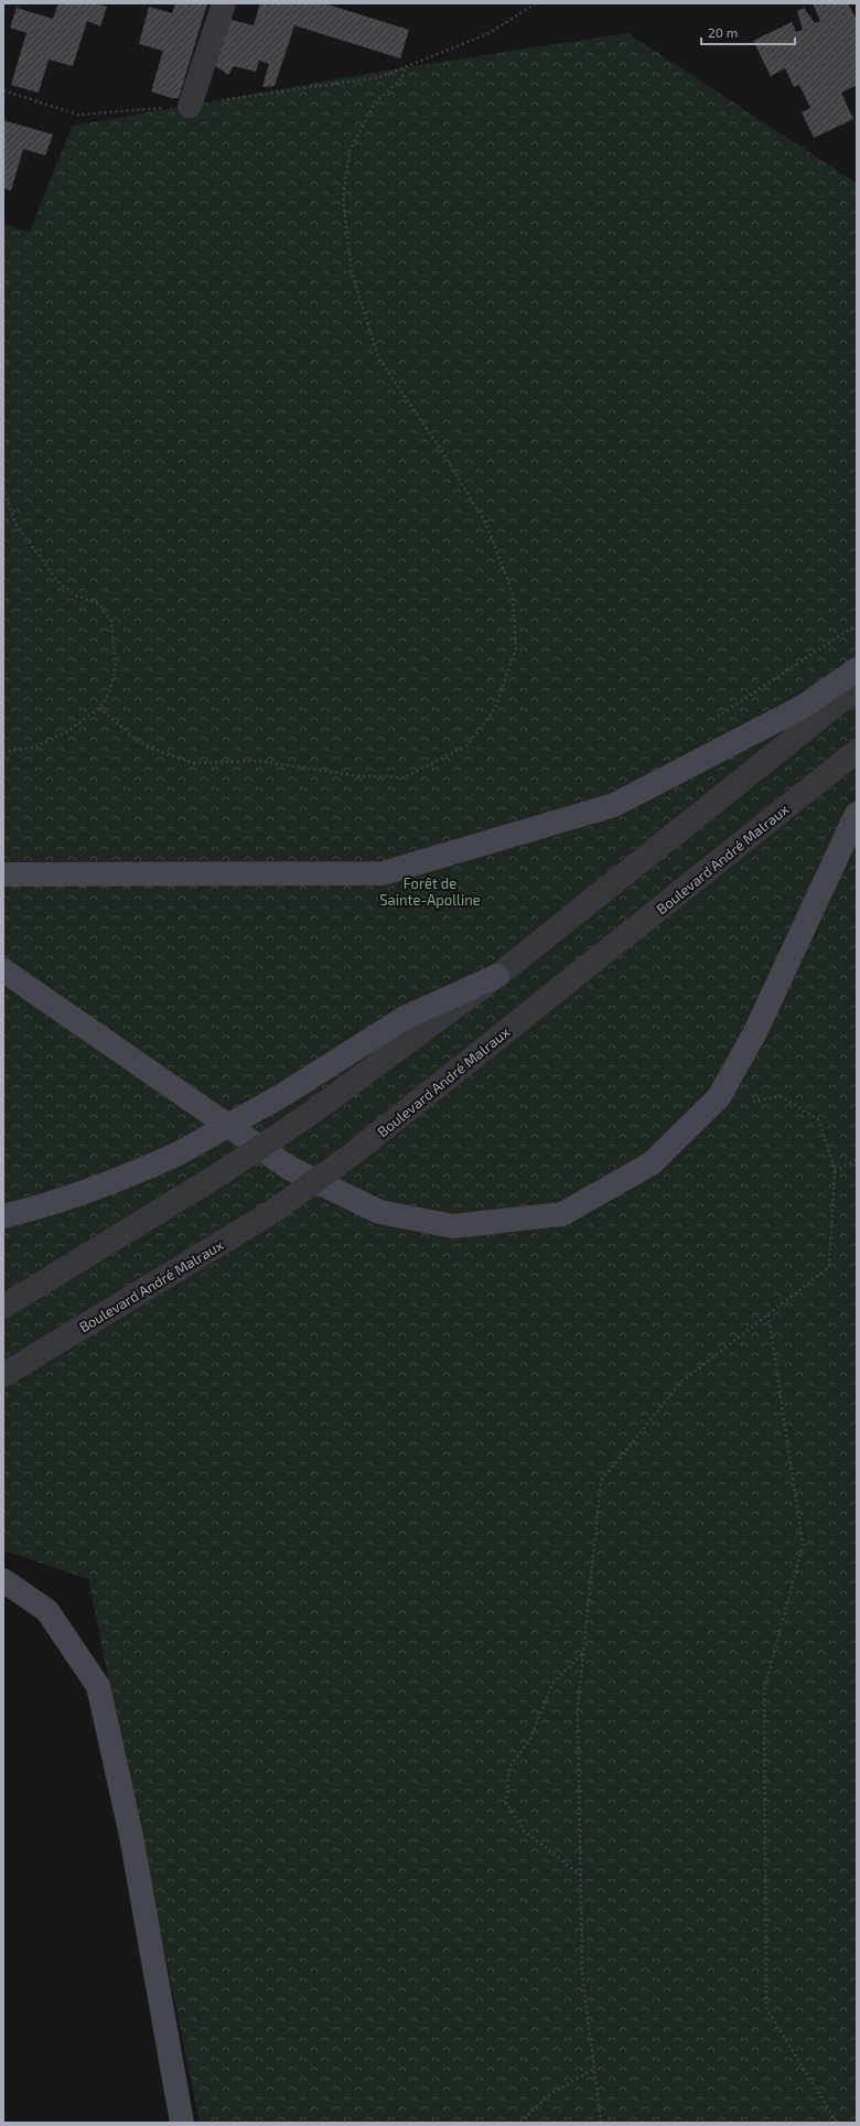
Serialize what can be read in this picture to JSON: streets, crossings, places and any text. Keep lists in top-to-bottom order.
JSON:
{
  "streets": {
    "street": ["Boulevard André Malraux"]
  },
  "parks": ["Forêt de Sainte-Apolline"],
  "scale_bar": "20 m"
}
